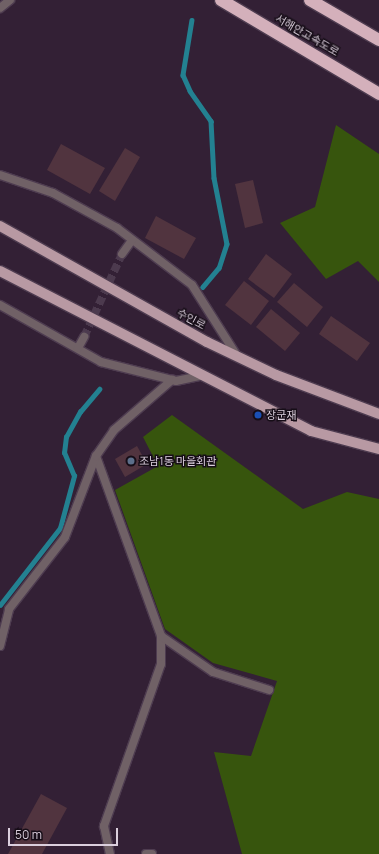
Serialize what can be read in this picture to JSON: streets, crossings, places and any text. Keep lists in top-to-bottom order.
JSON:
{
  "streets": {
    "highway": ["서해안고속도로"],
    "main road": ["수인로"]
  },
  "places": ["장군재", "조남1동 마을회관"],
  "scale_bar": "50 m"
}
